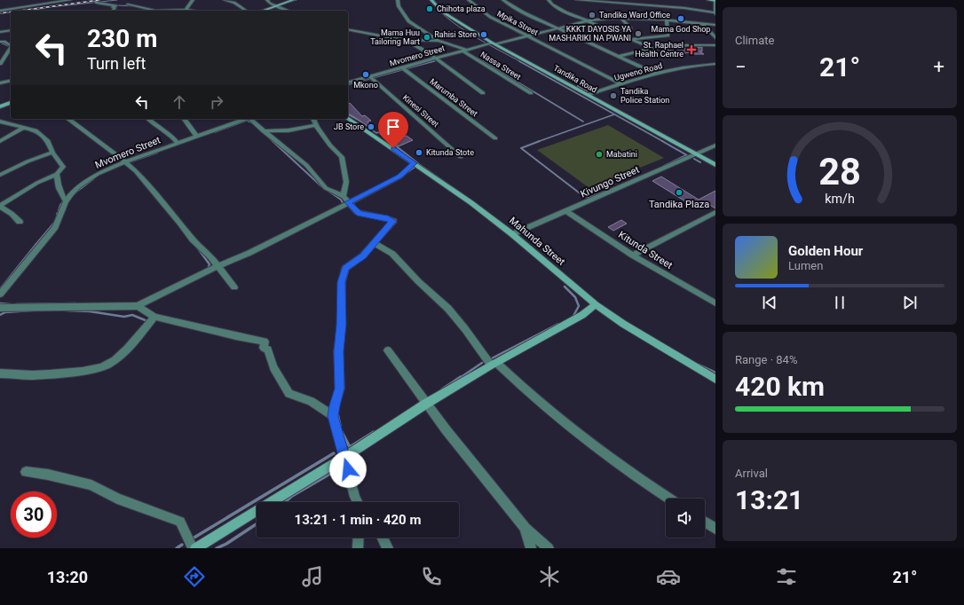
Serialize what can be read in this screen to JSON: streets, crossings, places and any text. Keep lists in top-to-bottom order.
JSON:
{
  "streets": {
    "street": [
      "Mpika Street",
      "Mvomero Street",
      "Nassa Street",
      "Ugweno Road",
      "Tandika Road",
      "Marumba Street",
      "Kinesi Street",
      "Kivungo Street",
      "Mahunda Street",
      "Kitunda Street"
    ]
  },
  "crossings": [
    ["Mpika Street", "Mvomero Street"],
    ["Mpika Street", "Ugweno Road"],
    ["Mvomero Street", "Nassa Street"],
    ["Mvomero Street", "Tandika Road"],
    ["Mvomero Street", "Marumba Street"],
    ["Mvomero Street", "Kinesi Street"],
    ["Ugweno Road", "Tandika Road"],
    ["Tandika Road", "Kivungo Street"],
    ["Kivungo Street", "Mahunda Street"],
    ["Kivungo Street", "Kitunda Street"]
  ],
  "places": {
    "other": [
      "Chihota plaza",
      "Tandika Ward Office",
      "Mama God Shop",
      "KKKT DAYOSIS YA MASHARIKI NA PWANI",
      "Rahisi Store",
      "Mama Huu Tailoring Mart",
      "Mkono",
      "Tandika Police Station",
      "JB Store",
      "Kitunda Stote",
      "Mabatini",
      "Tandika Plaza"
    ],
    "health": ["St. Raphael Health Centre"]
  },
  "page": {
    "tile": [
      "Climate",
      ["Range · 84%", "420 km"],
      ["Arrival", "13:21"]
    ],
    "turn": ["230 m", "Turn left"],
    "heat": ["−", "21°", "+"],
    "song": ["Golden Hour", "Lumen"],
    "limit": "30",
    "trip": "13:21 · 1 min · 420 m",
    "tabs": ["13:20", "21°"],
    "gauge": ["28", "km/h"]
  }
}
